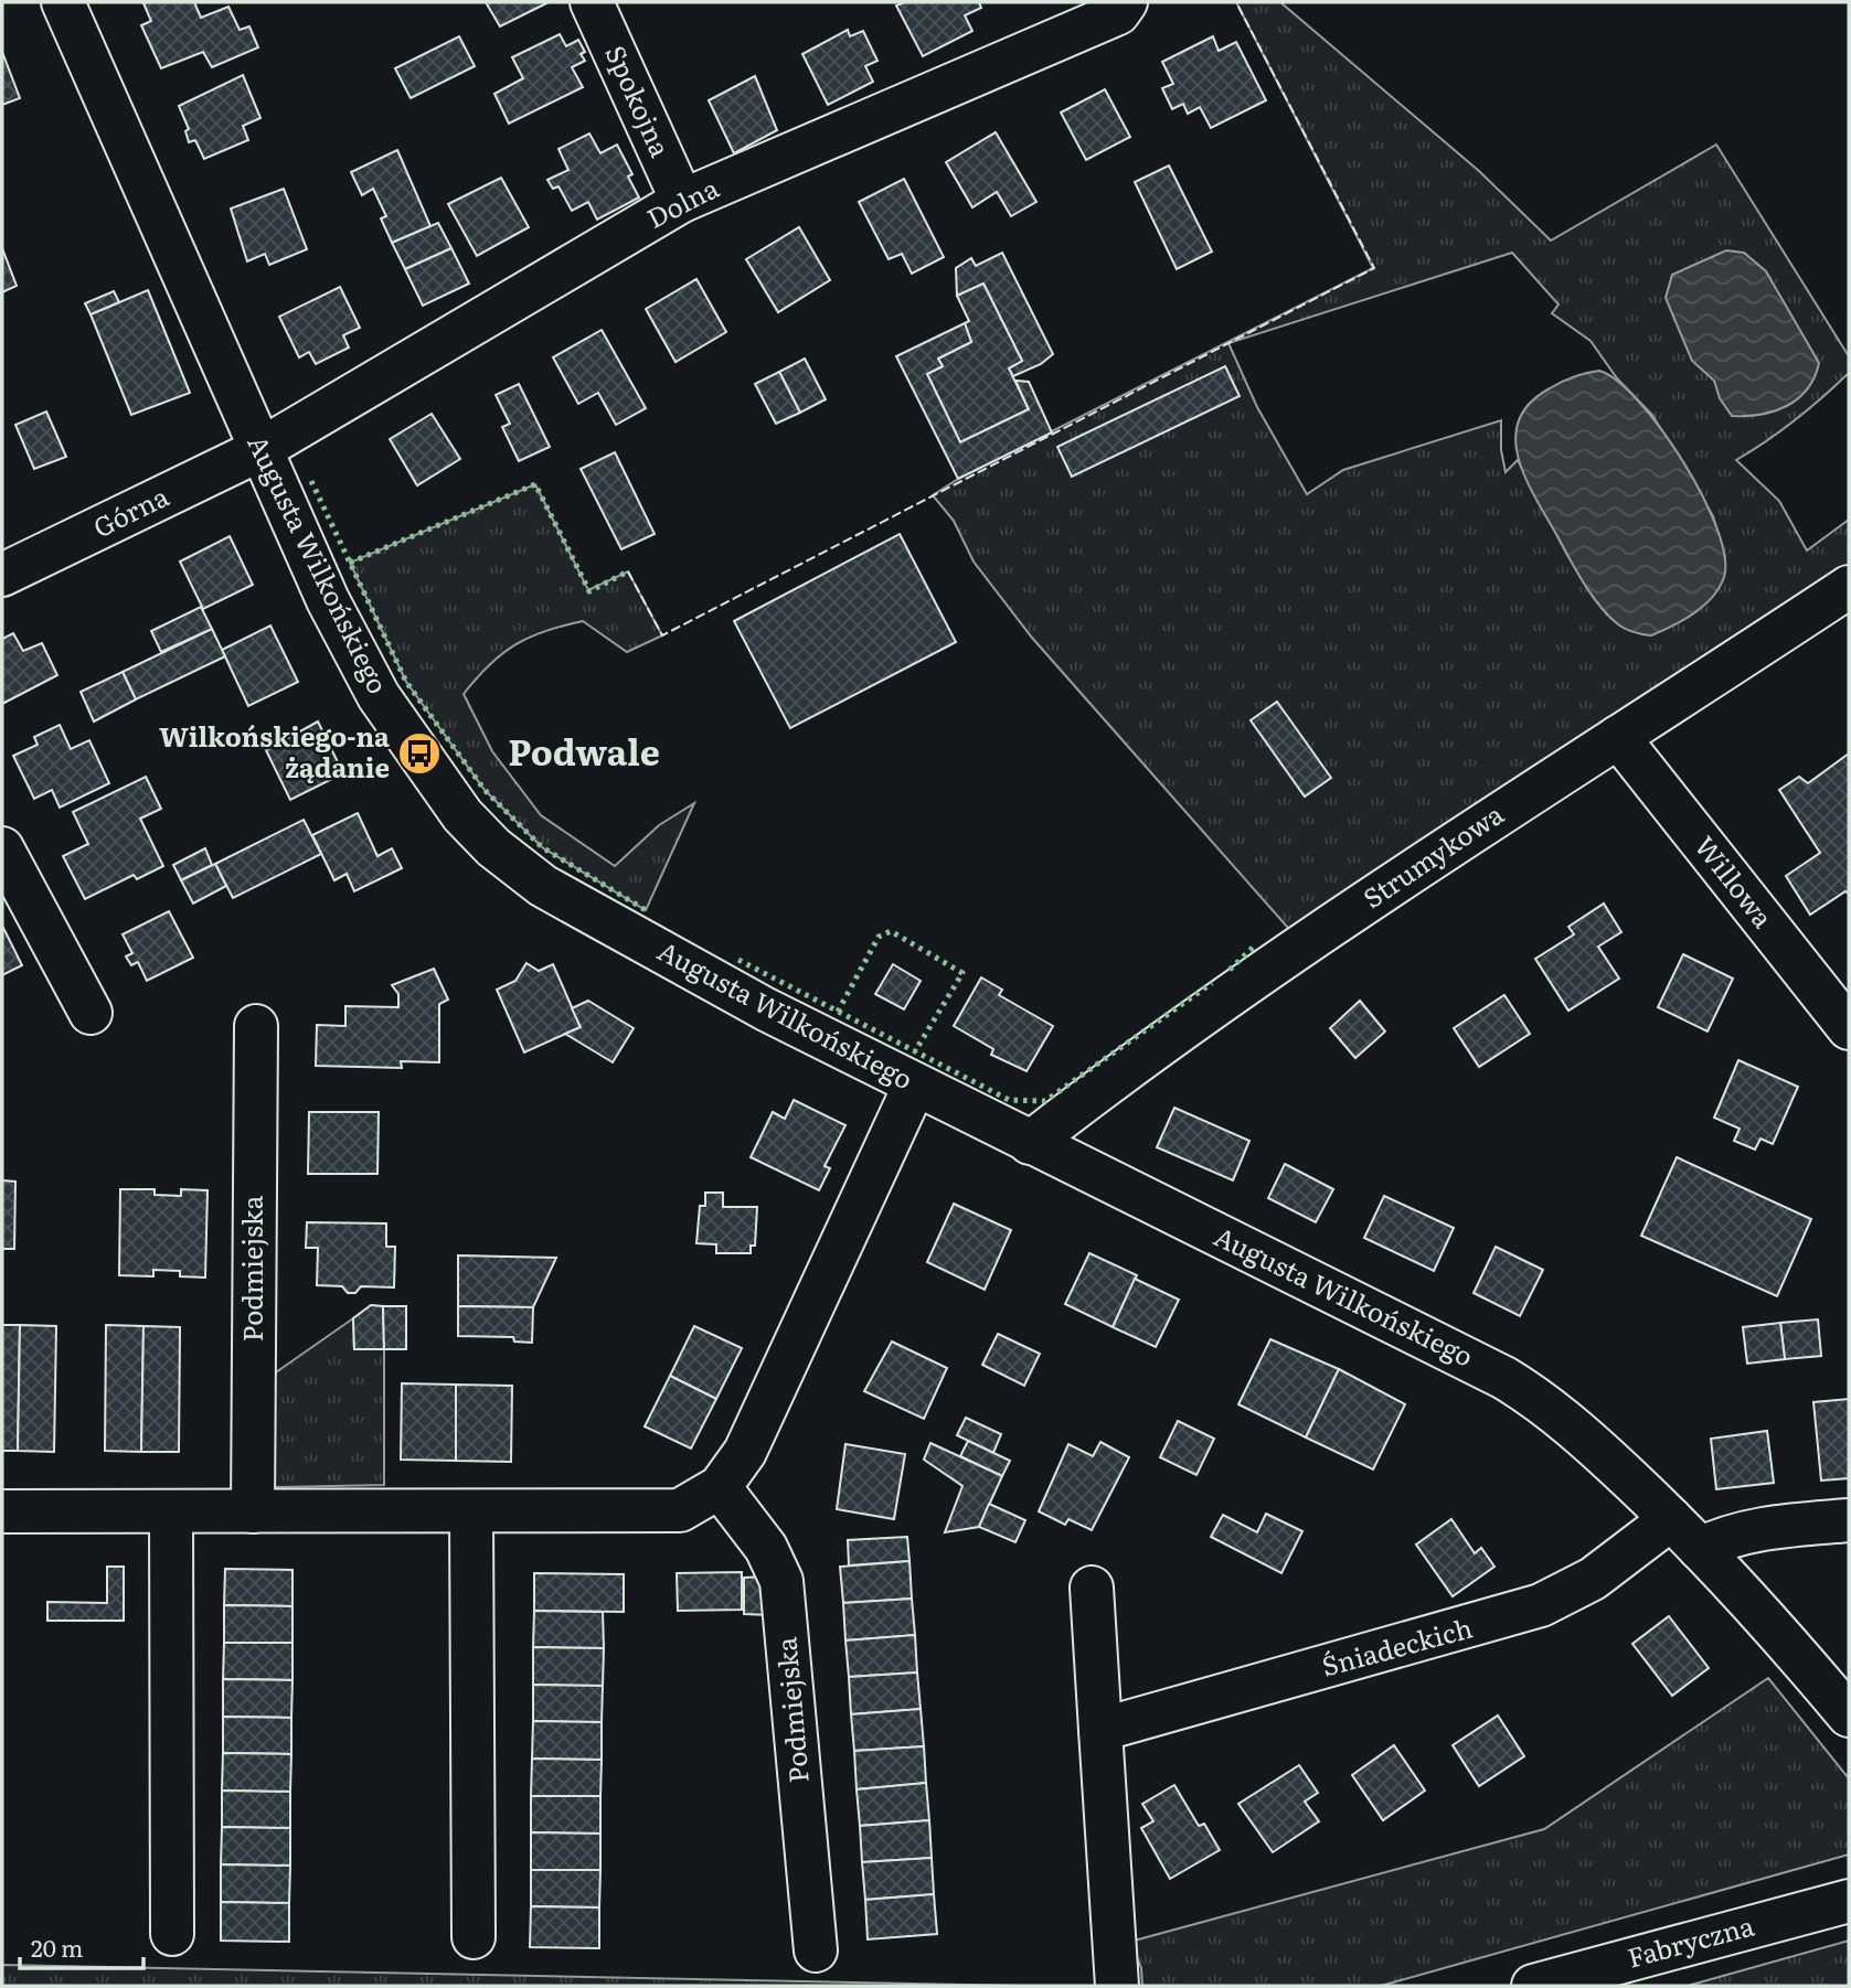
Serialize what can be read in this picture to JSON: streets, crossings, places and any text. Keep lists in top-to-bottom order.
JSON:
{
  "streets": {
    "street": [
      "Spokojna",
      "Dolna",
      "Górna",
      "Augusta Wilkońskiego",
      "Strumykowa",
      "Willowa",
      "Podmiejska",
      "Śniadeckich",
      "Fabryczna"
    ]
  },
  "crossings": [
    ["Spokojna", "Dolna"],
    ["Dolna", "Górna"],
    ["Dolna", "Augusta Wilkońskiego"],
    ["Górna", "Augusta Wilkońskiego"],
    ["Augusta Wilkońskiego", "Strumykowa"],
    ["Augusta Wilkońskiego", "Śniadeckich"],
    ["Strumykowa", "Willowa"]
  ],
  "districts": ["Podwale"],
  "places": {
    "bus stop": ["Wilkońskiego-na żądanie"]
  },
  "scale_bar": "20 m"
}
